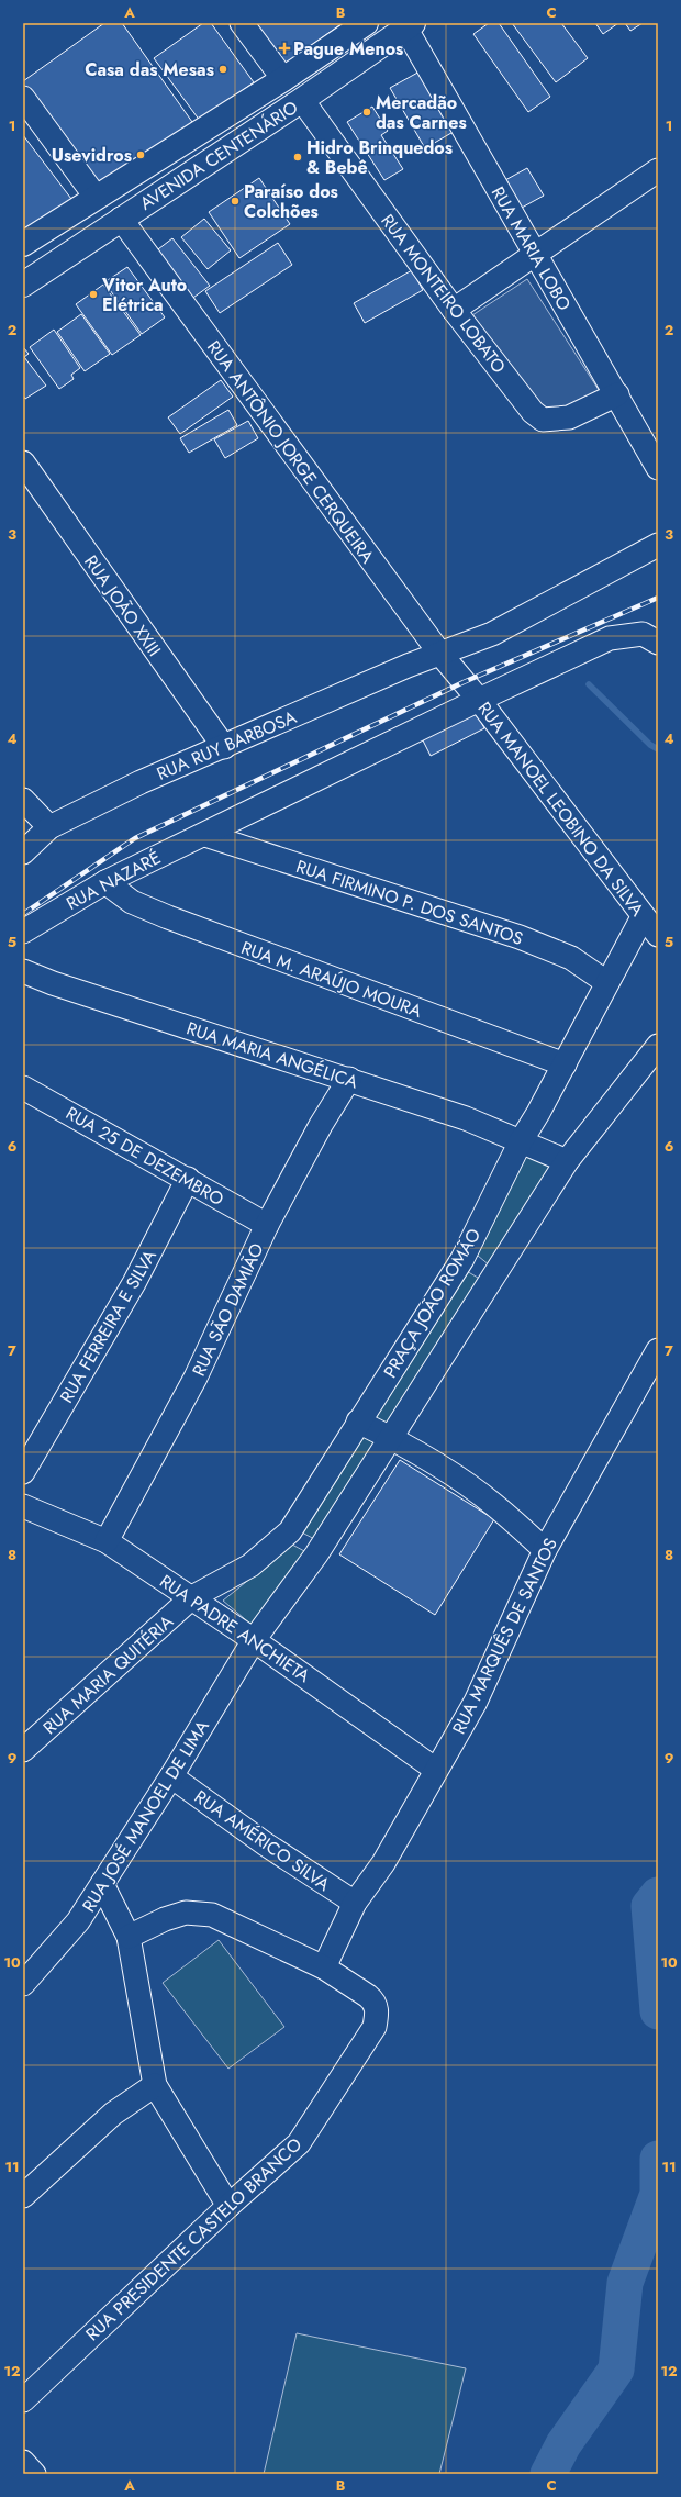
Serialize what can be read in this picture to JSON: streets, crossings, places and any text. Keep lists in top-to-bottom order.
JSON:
{
  "streets": {
    "main road": ["AVENIDA CENTENÁRIO"],
    "street": [
      "RUA MARIA LOBO",
      "RUA MONTEIRO LOBATO",
      "RUA ANTÔNIO JORGE CERQUEIRA",
      "RUA JOÃO XXIII",
      "RUA RUY BARBOSA",
      "RUA MANOEL LEOBINO DA SILVA",
      "RUA NAZARÉ",
      "RUA FIRMINO P. DOS SANTOS",
      "RUA M. ARAÚJO MOURA",
      "RUA MARIA ANGÉLICA",
      "RUA 25 DE DEZEMBRO",
      "PRAÇA JOÃO ROMÃO",
      "RUA SÃO DAMIÃO",
      "RUA FERREIRA E SILVA",
      "RUA PADRE ANCHIETA",
      "RUA MARQUÊS DE SANTOS",
      "RUA MARIA QUITÉRIA",
      "RUA JOSÉ MANOEL DE LIMA",
      "RUA AMÉRICO SILVA",
      "RUA PRESIDENTE CASTELO BRANCO"
    ]
  },
  "crossings": [
    ["AVENIDA CENTENÁRIO", "RUA MARIA LOBO"],
    ["AVENIDA CENTENÁRIO", "RUA MONTEIRO LOBATO"],
    ["AVENIDA CENTENÁRIO", "RUA ANTÔNIO JORGE CERQUEIRA"],
    ["RUA MARIA LOBO", "RUA MONTEIRO LOBATO"],
    ["RUA ANTÔNIO JORGE CERQUEIRA", "RUA RUY BARBOSA"],
    ["RUA ANTÔNIO JORGE CERQUEIRA", "RUA MANOEL LEOBINO DA SILVA"],
    ["RUA JOÃO XXIII", "RUA RUY BARBOSA"],
    ["RUA MANOEL LEOBINO DA SILVA", "RUA NAZARÉ"],
    ["RUA MANOEL LEOBINO DA SILVA", "PRAÇA JOÃO ROMÃO"],
    ["RUA NAZARÉ", "RUA FIRMINO P. DOS SANTOS"],
    ["RUA NAZARÉ", "RUA M. ARAÚJO MOURA"],
    ["RUA FIRMINO P. DOS SANTOS", "PRAÇA JOÃO ROMÃO"],
    ["RUA M. ARAÚJO MOURA", "PRAÇA JOÃO ROMÃO"],
    ["RUA MARIA ANGÉLICA", "PRAÇA JOÃO ROMÃO"],
    ["RUA MARIA ANGÉLICA", "RUA SÃO DAMIÃO"],
    ["RUA 25 DE DEZEMBRO", "RUA SÃO DAMIÃO"],
    ["RUA 25 DE DEZEMBRO", "RUA FERREIRA E SILVA"],
    ["PRAÇA JOÃO ROMÃO", "RUA PADRE ANCHIETA"],
    ["PRAÇA JOÃO ROMÃO", "RUA MARIA QUITÉRIA"],
    ["PRAÇA JOÃO ROMÃO", "RUA JOSÉ MANOEL DE LIMA"],
    ["RUA SÃO DAMIÃO", "RUA PADRE ANCHIETA"],
    ["RUA PADRE ANCHIETA", "RUA MARQUÊS DE SANTOS"],
    ["RUA PADRE ANCHIETA", "RUA MARIA QUITÉRIA"],
    ["RUA PADRE ANCHIETA", "RUA JOSÉ MANOEL DE LIMA"],
    ["RUA MARQUÊS DE SANTOS", "RUA AMÉRICO SILVA"],
    ["RUA MARQUÊS DE SANTOS", "RUA PRESIDENTE CASTELO BRANCO"],
    ["RUA JOSÉ MANOEL DE LIMA", "RUA AMÉRICO SILVA"]
  ],
  "places": {
    "health": ["Pague Menos"],
    "other": [
      "Casa das Mesas",
      "Mercadão das Carnes",
      "Usevidros",
      "Hidro Brinquedos & Bebê",
      "Paraíso dos Colchões",
      "Vitor Auto Elétrica"
    ]
  },
  "grid": {
    "columns": ["A", "B", "C"],
    "rows": [
      "1",
      "2",
      "3",
      "4",
      "5",
      "6",
      "7",
      "8",
      "9",
      "10",
      "11",
      "12"
    ]
  }
}
